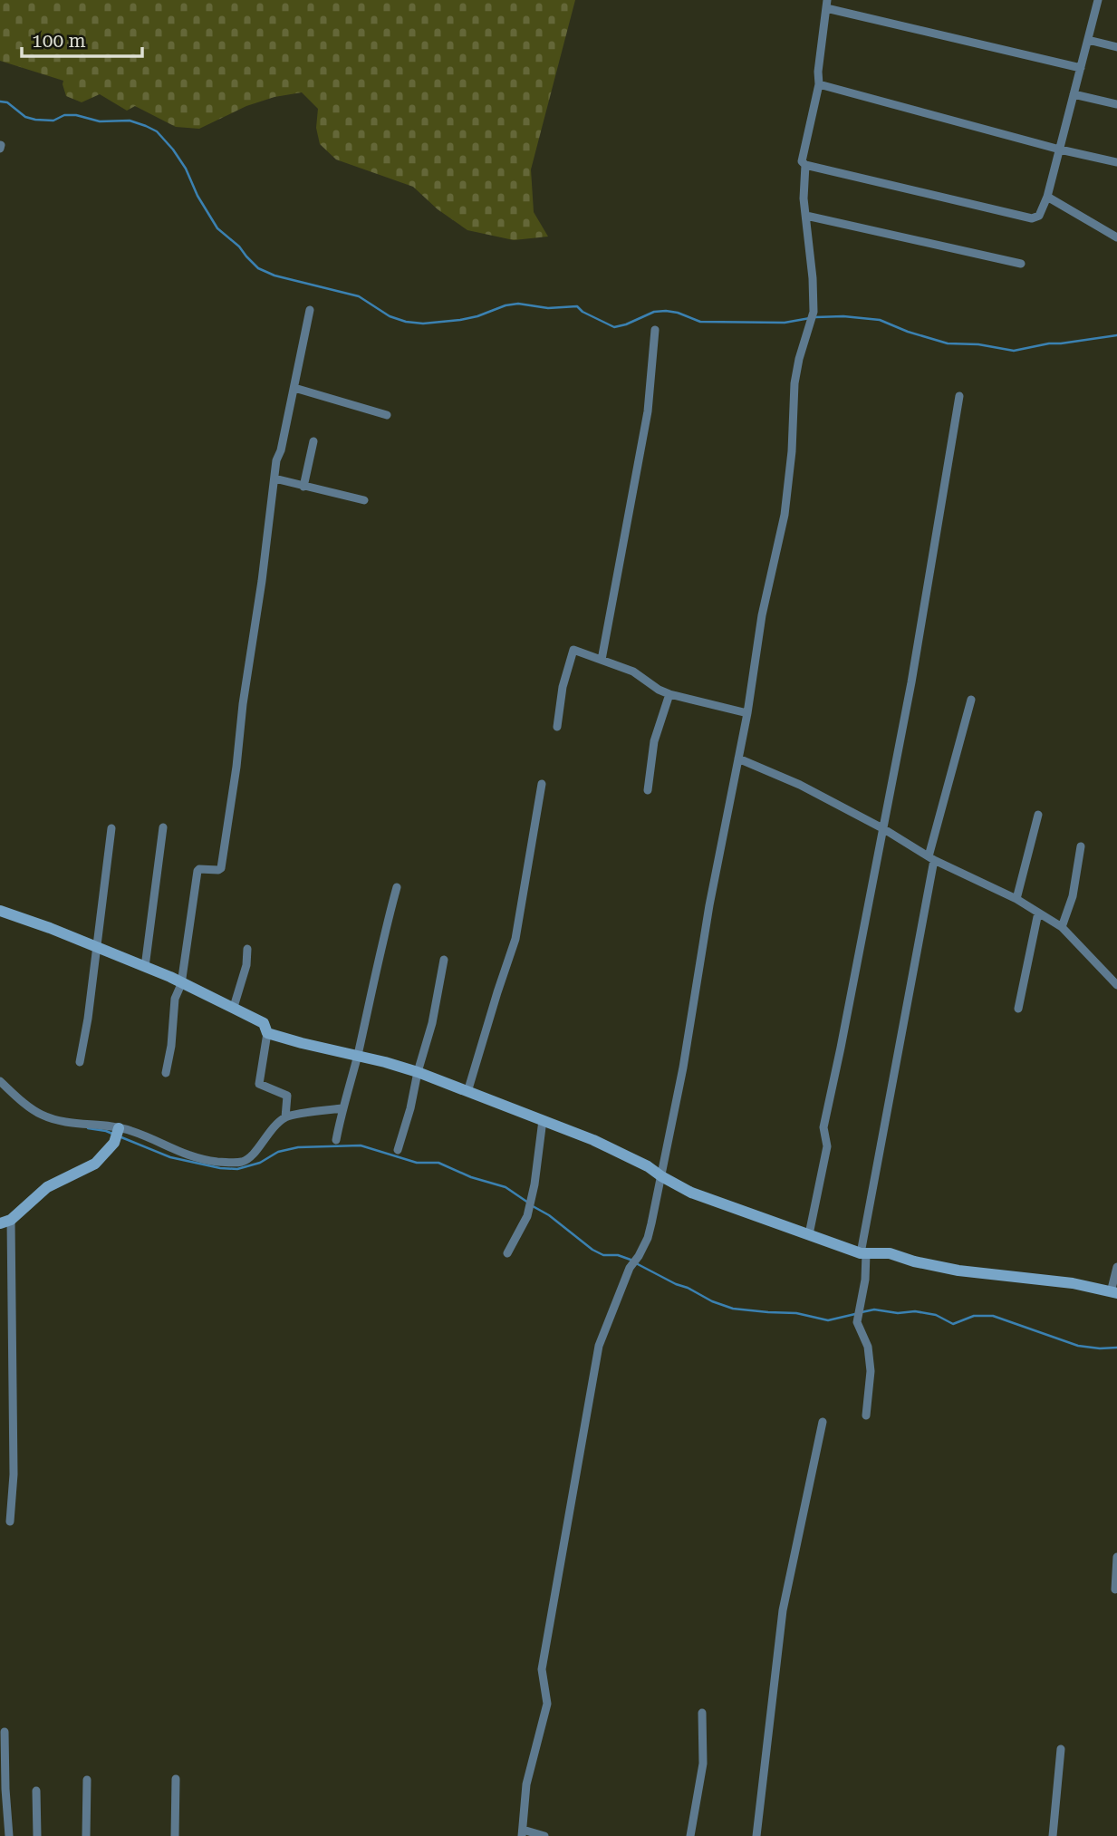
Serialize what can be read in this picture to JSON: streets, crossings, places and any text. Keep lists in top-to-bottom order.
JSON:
{
  "scale_bar": "100 m"
}
